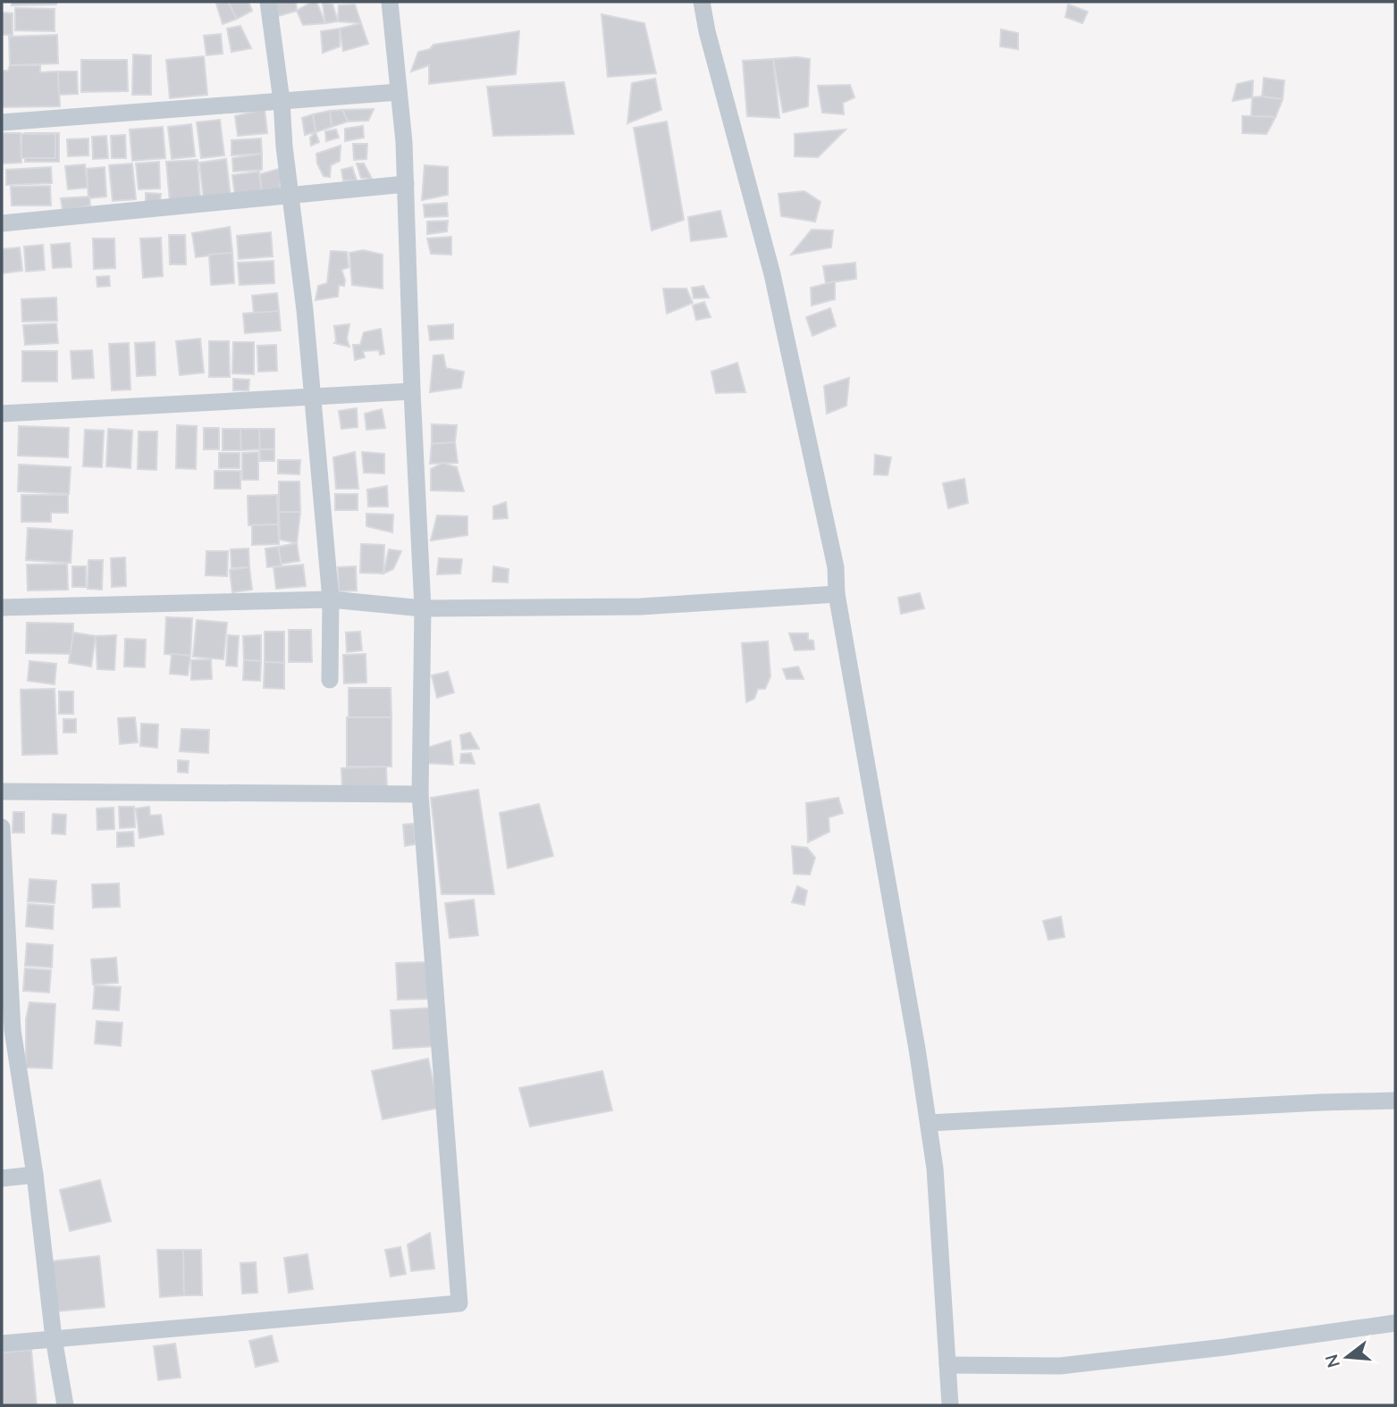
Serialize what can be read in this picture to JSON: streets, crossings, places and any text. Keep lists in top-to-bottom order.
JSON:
{
  "north": "left"
}
